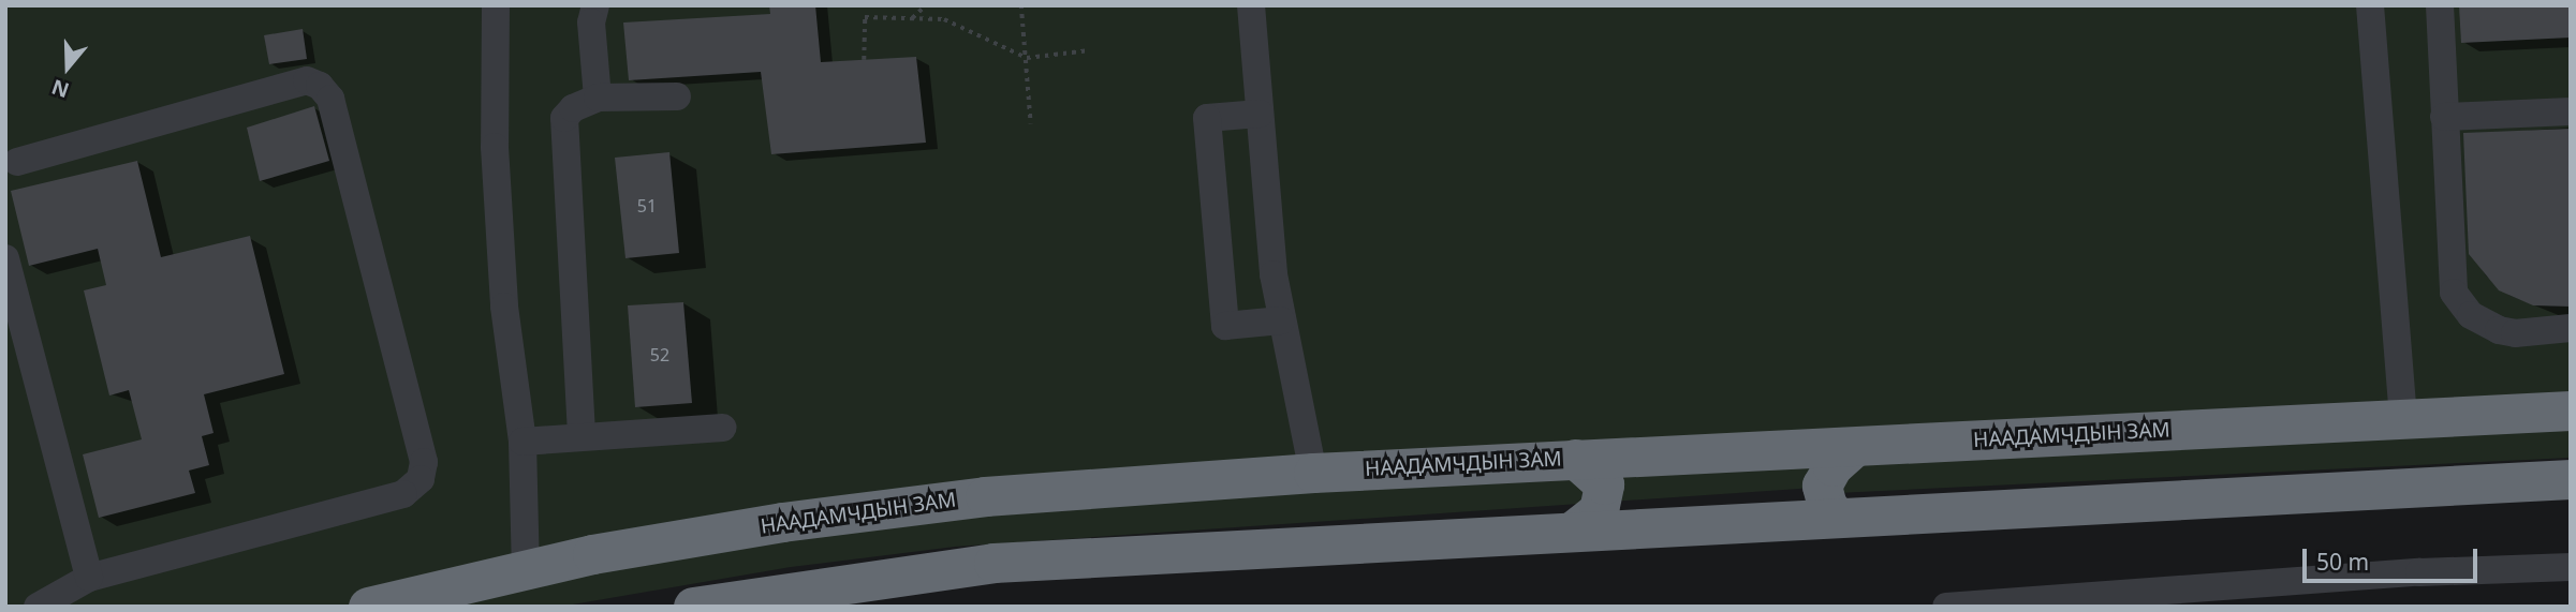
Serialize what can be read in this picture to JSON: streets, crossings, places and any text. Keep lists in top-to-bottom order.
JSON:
{
  "streets": {
    "highway": ["НААДАМЧДЫН ЗАМ"]
  },
  "house_numbers": ["51", "52"],
  "scale_bar": "50 m",
  "north": "bottom"
}
